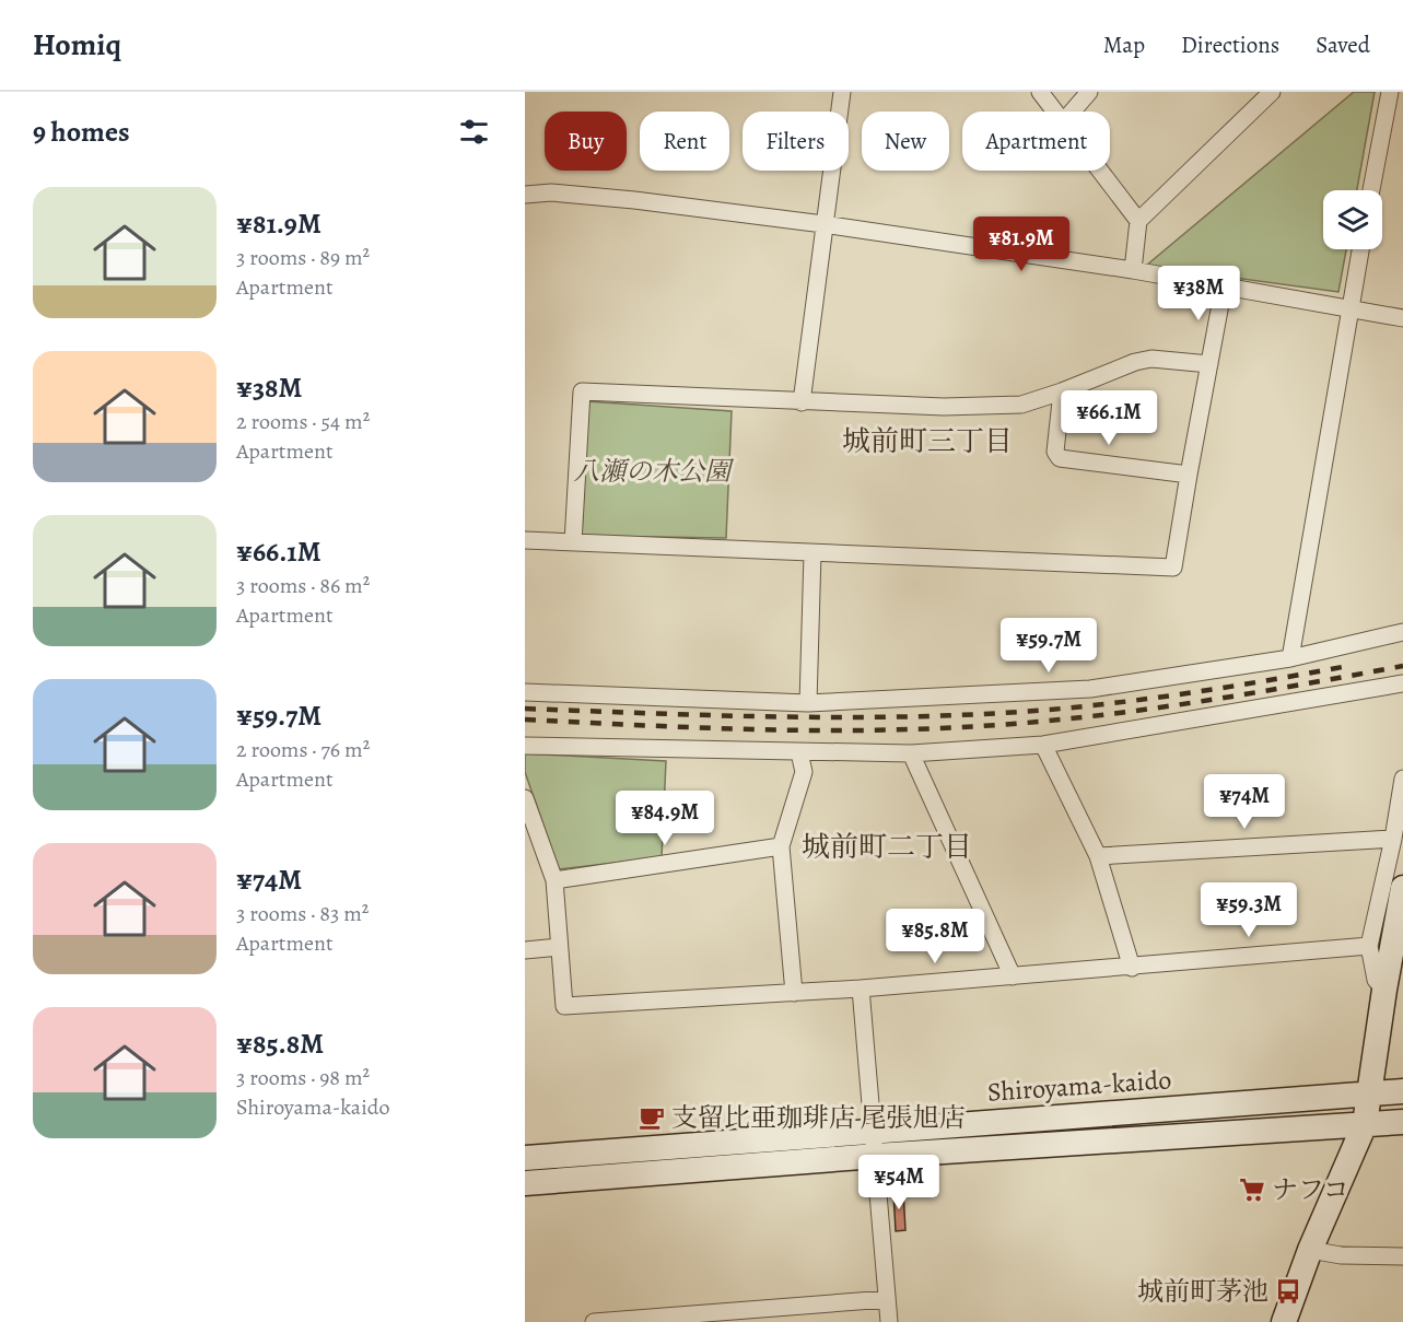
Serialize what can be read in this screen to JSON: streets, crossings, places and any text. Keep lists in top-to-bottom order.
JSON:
{
  "streets": {
    "street": ["Shiroyama-kaido"]
  },
  "districts": ["城前町三丁目", "城前町二丁目"],
  "parks": ["八瀬の木公園"],
  "places": {
    "cafe": ["支留比亜珈琲店 尾張旭店"],
    "supermarket": ["ナフコ"],
    "bus stop": ["城前町茅池"]
  },
  "page": {
    "header": "Homiq",
    "nav": ["Map", "Directions", "Saved"],
    "heading": "9 homes",
    "chip": [
      "Buy",
      "Rent",
      "Filters",
      "New",
      "Apartment"
    ],
    "list": [
      {
        "name": "¥81.9M",
        "note": "3 rooms · 89 m² · Apartment"
      },
      {
        "name": "¥38M",
        "note": "2 rooms · 54 m² · Apartment"
      },
      {
        "name": "¥66.1M",
        "note": "3 rooms · 86 m² · Apartment"
      },
      {
        "name": "¥59.7M",
        "note": "2 rooms · 76 m² · Apartment"
      },
      {
        "name": "¥74M",
        "note": "3 rooms · 83 m² · Apartment"
      },
      {
        "name": "¥85.8M",
        "note": "3 rooms · 98 m² · Shiroyama-kaido"
      }
    ],
    "price": [
      "¥81.9M",
      "¥38M",
      "¥66.1M",
      "¥59.7M",
      "¥74M",
      "¥84.9M",
      "¥59.3M",
      "¥85.8M",
      "¥54M"
    ]
  }
}
